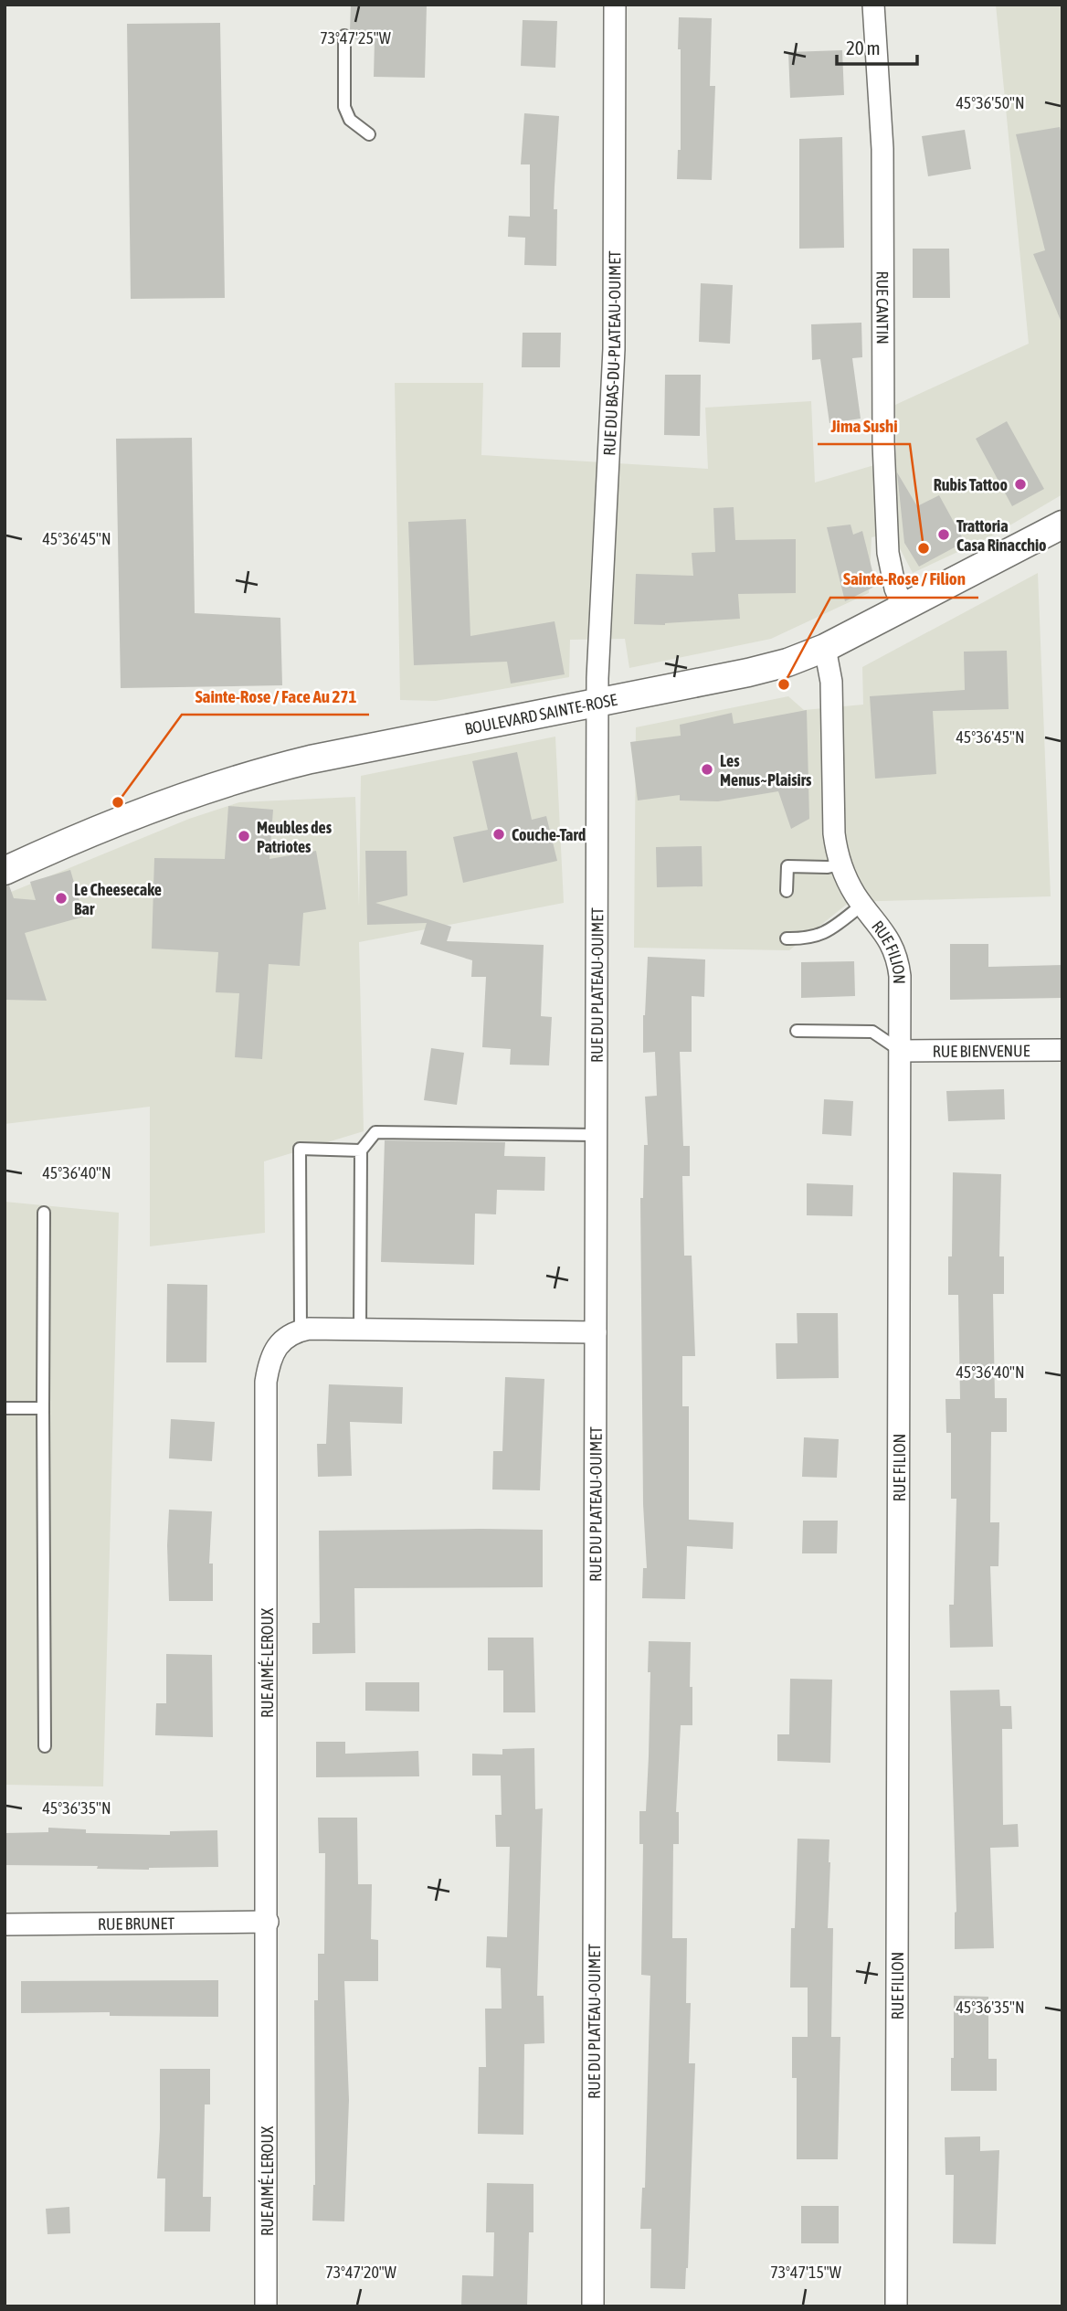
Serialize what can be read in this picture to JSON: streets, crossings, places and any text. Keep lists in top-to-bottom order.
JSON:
{
  "streets": {
    "street": [
      "RUE CANTIN",
      "RUE DU BAS-DU-PLATEAU-OUIMET",
      "BOULEVARD SAINTE-ROSE",
      "RUE FILION",
      "RUE DU PLATEAU-OUIMET",
      "RUE BIENVENUE",
      "RUE AIMÉ-LEROUX",
      "RUE BRUNET"
    ]
  },
  "crossings": [
    ["RUE CANTIN", "BOULEVARD SAINTE-ROSE"],
    ["RUE DU BAS-DU-PLATEAU-OUIMET", "BOULEVARD SAINTE-ROSE"],
    ["RUE DU BAS-DU-PLATEAU-OUIMET", "RUE DU PLATEAU-OUIMET"],
    ["BOULEVARD SAINTE-ROSE", "RUE FILION"],
    ["BOULEVARD SAINTE-ROSE", "RUE DU PLATEAU-OUIMET"],
    ["RUE FILION", "RUE BIENVENUE"],
    ["RUE AIMÉ-LEROUX", "RUE BRUNET"]
  ],
  "places": [
    "Rubis Tattoo",
    "Trattoria Casa Rinacchio",
    "Jima Sushi",
    "Sainte-Rose / Filion",
    "Les Menus~Plaisirs",
    "Sainte-Rose / Face Au 271",
    "Couche-Tard",
    "Meubles des Patriotes",
    "Le Cheesecake Bar"
  ],
  "scale_bar": "20 m",
  "coordinates": [
    "73°47'25\"W",
    "45°36'50\"N",
    "45°36'45\"N",
    "45°36'40\"N",
    "45°36'35\"N",
    "73°47'20\"W",
    "73°47'15\"W"
  ]
}
